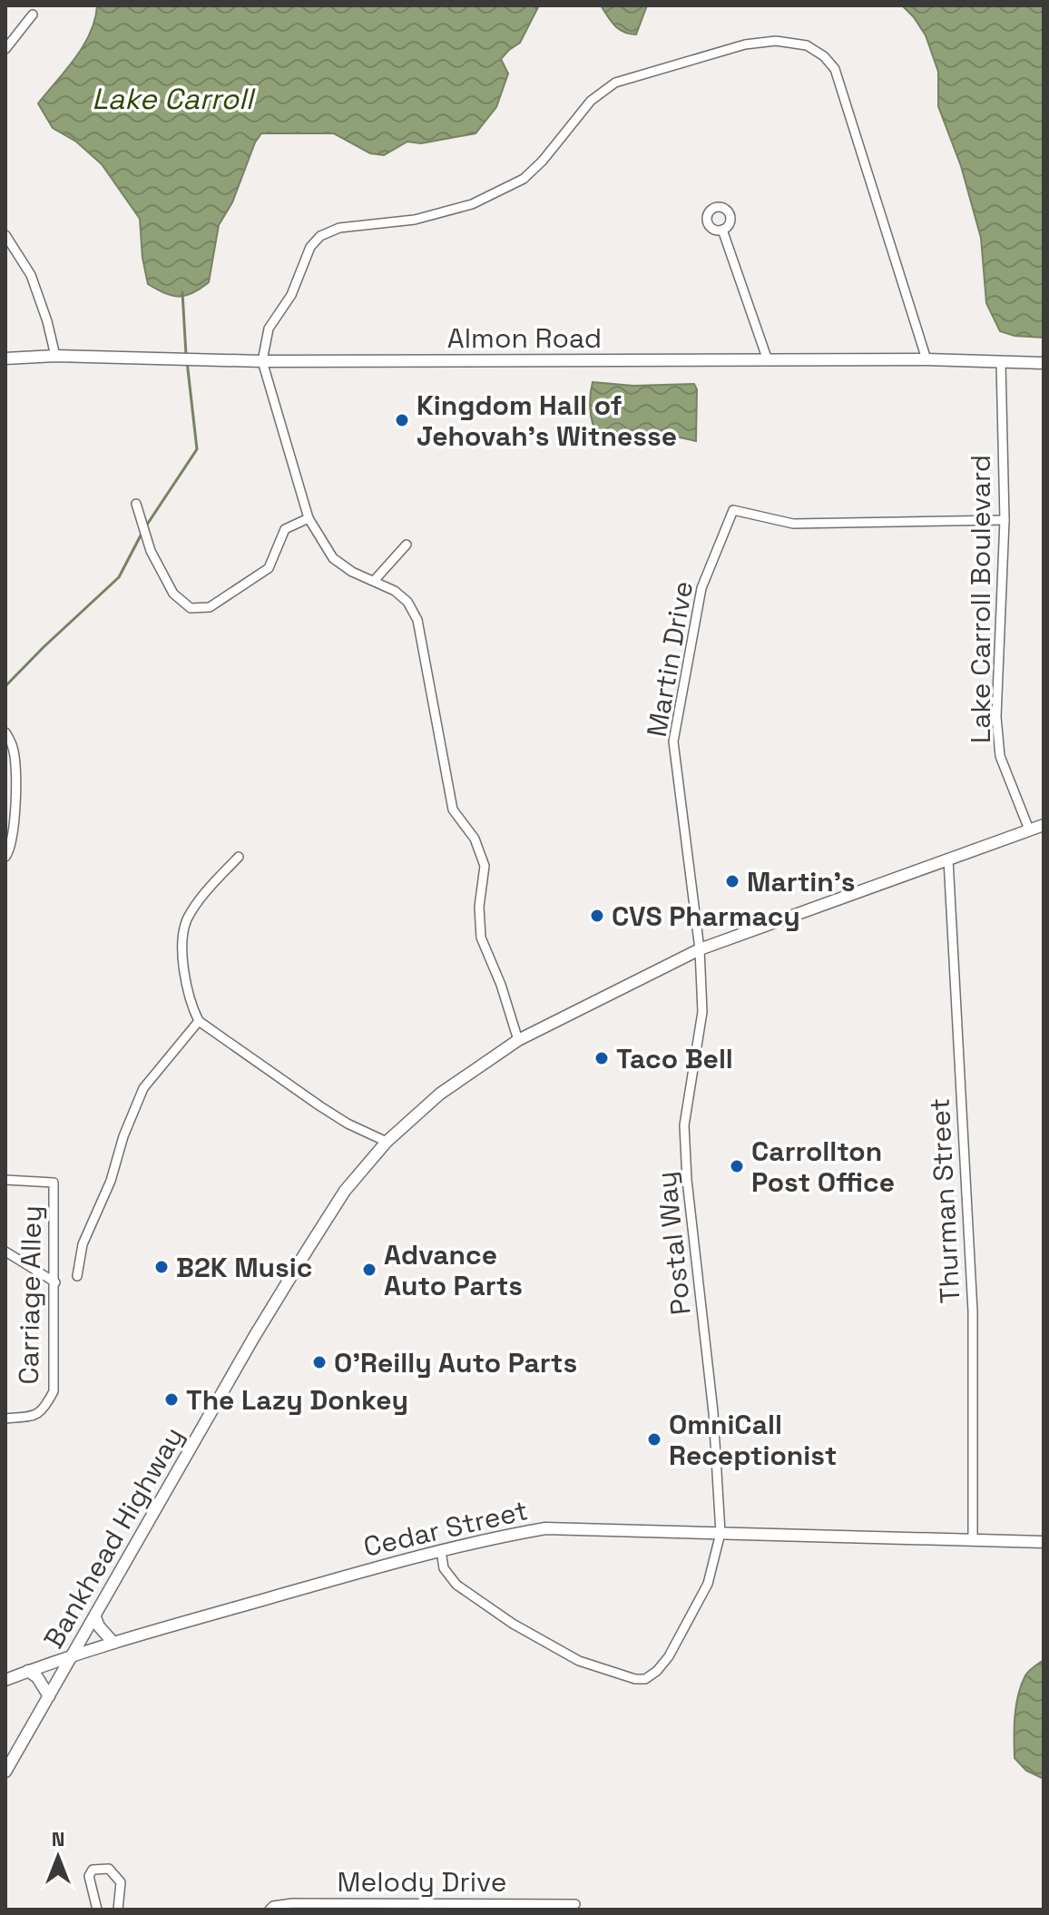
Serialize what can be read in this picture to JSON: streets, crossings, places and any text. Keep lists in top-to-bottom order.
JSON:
{
  "streets": {
    "street": [
      "Almon Road",
      "Lake Carroll Boulevard",
      "Martin Drive",
      "Thurman Street",
      "Postal Way",
      "Carriage Alley",
      "Cedar Street",
      "Bankhead Highway",
      "Melody Drive"
    ]
  },
  "crossings": [
    ["Almon Road", "Lake Carroll Boulevard"],
    ["Lake Carroll Boulevard", "Martin Drive"],
    ["Lake Carroll Boulevard", "Bankhead Highway"],
    ["Martin Drive", "Postal Way"],
    ["Martin Drive", "Bankhead Highway"],
    ["Thurman Street", "Cedar Street"],
    ["Thurman Street", "Bankhead Highway"],
    ["Postal Way", "Cedar Street"],
    ["Postal Way", "Bankhead Highway"],
    ["Cedar Street", "Bankhead Highway"]
  ],
  "water": ["Lake Carroll"],
  "places": [
    "Kingdom Hall of Jehovah’s Witnesse",
    "Martin's",
    "CVS Pharmacy",
    "Taco Bell",
    "Carrollton Post Office",
    "B2K Music",
    "Advance Auto Parts",
    "O'Reilly Auto Parts",
    "The Lazy Donkey",
    "OmniCall Receptionist"
  ],
  "north": "top"
}
